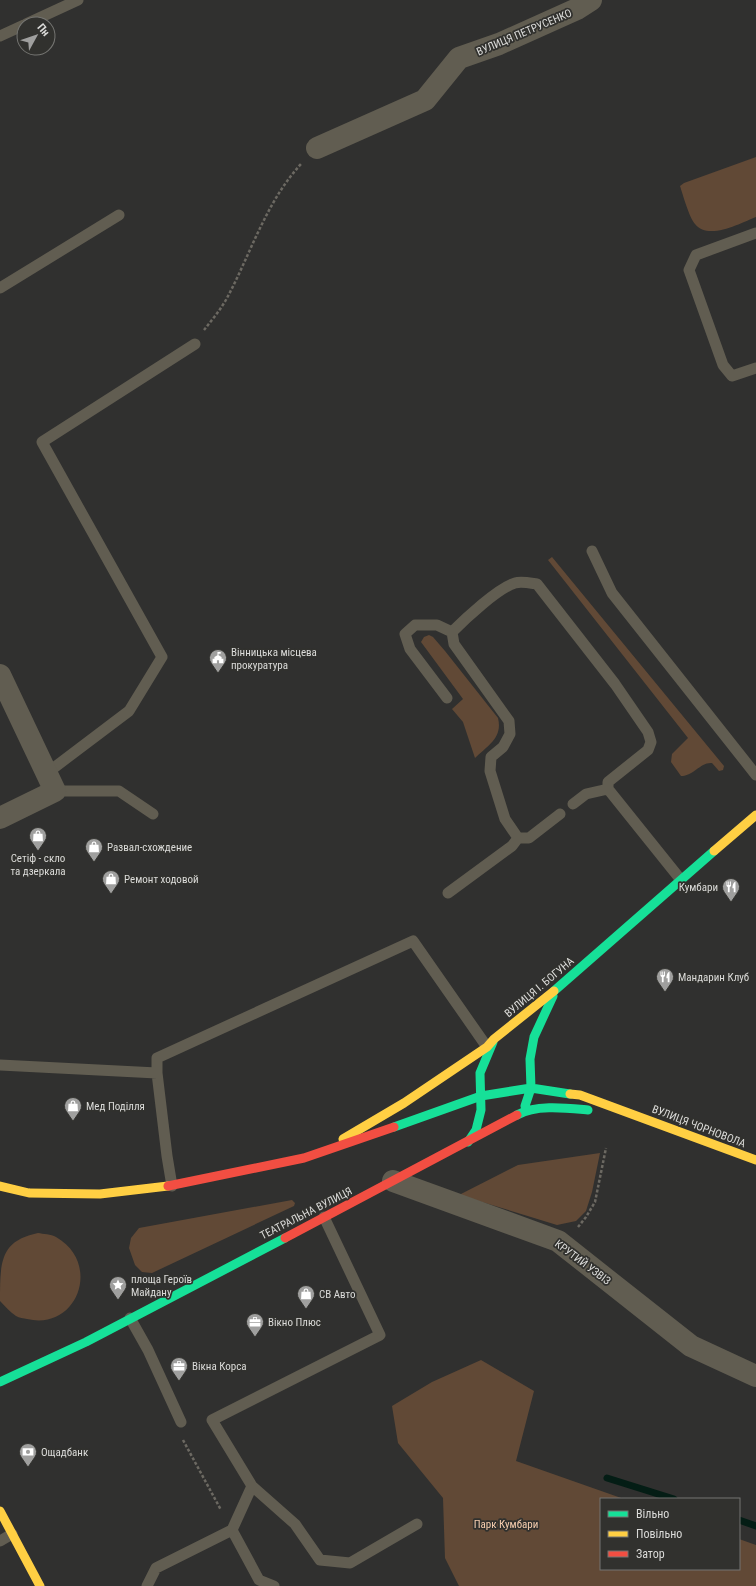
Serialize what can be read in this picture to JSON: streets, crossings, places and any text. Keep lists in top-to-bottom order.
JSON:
{
  "streets": {
    "main road": ["ВУЛИЦЯ І. БОГУНА", "ВУЛИЦЯ ЧОРНОВОЛА", "ТЕАТРАЛЬНА ВУЛИЦЯ"],
    "street": ["ВУЛИЦЯ ПЕТРУСЕНКО", "КРУТИЙ УЗВІЗ"]
  },
  "crossings": [
    ["ВУЛИЦЯ ЧОРНОВОЛА", "ТЕАТРАЛЬНА ВУЛИЦЯ"],
    ["ТЕАТРАЛЬНА ВУЛИЦЯ", "КРУТИЙ УЗВІЗ"]
  ],
  "parks": ["Парк Кумбари"],
  "places": {
    "public building": ["Вінницька місцева прокуратура"],
    "shop": [
      "Сетіф - скло та дзеркала",
      "Развал-схождение",
      "Ремонт ходовой",
      "Мед Поділля",
      "СВ Авто"
    ],
    "restaurant": ["Кумбари", "Мандарин Клуб"],
    "place": ["площа Героїв Майдану"],
    "office": ["Вікно Плюс", "Вікна Корса"],
    "bank": ["Ощадбанк"]
  },
  "legend": ["Вільно", "Повільно", "Затор"],
  "north": "top right"
}
